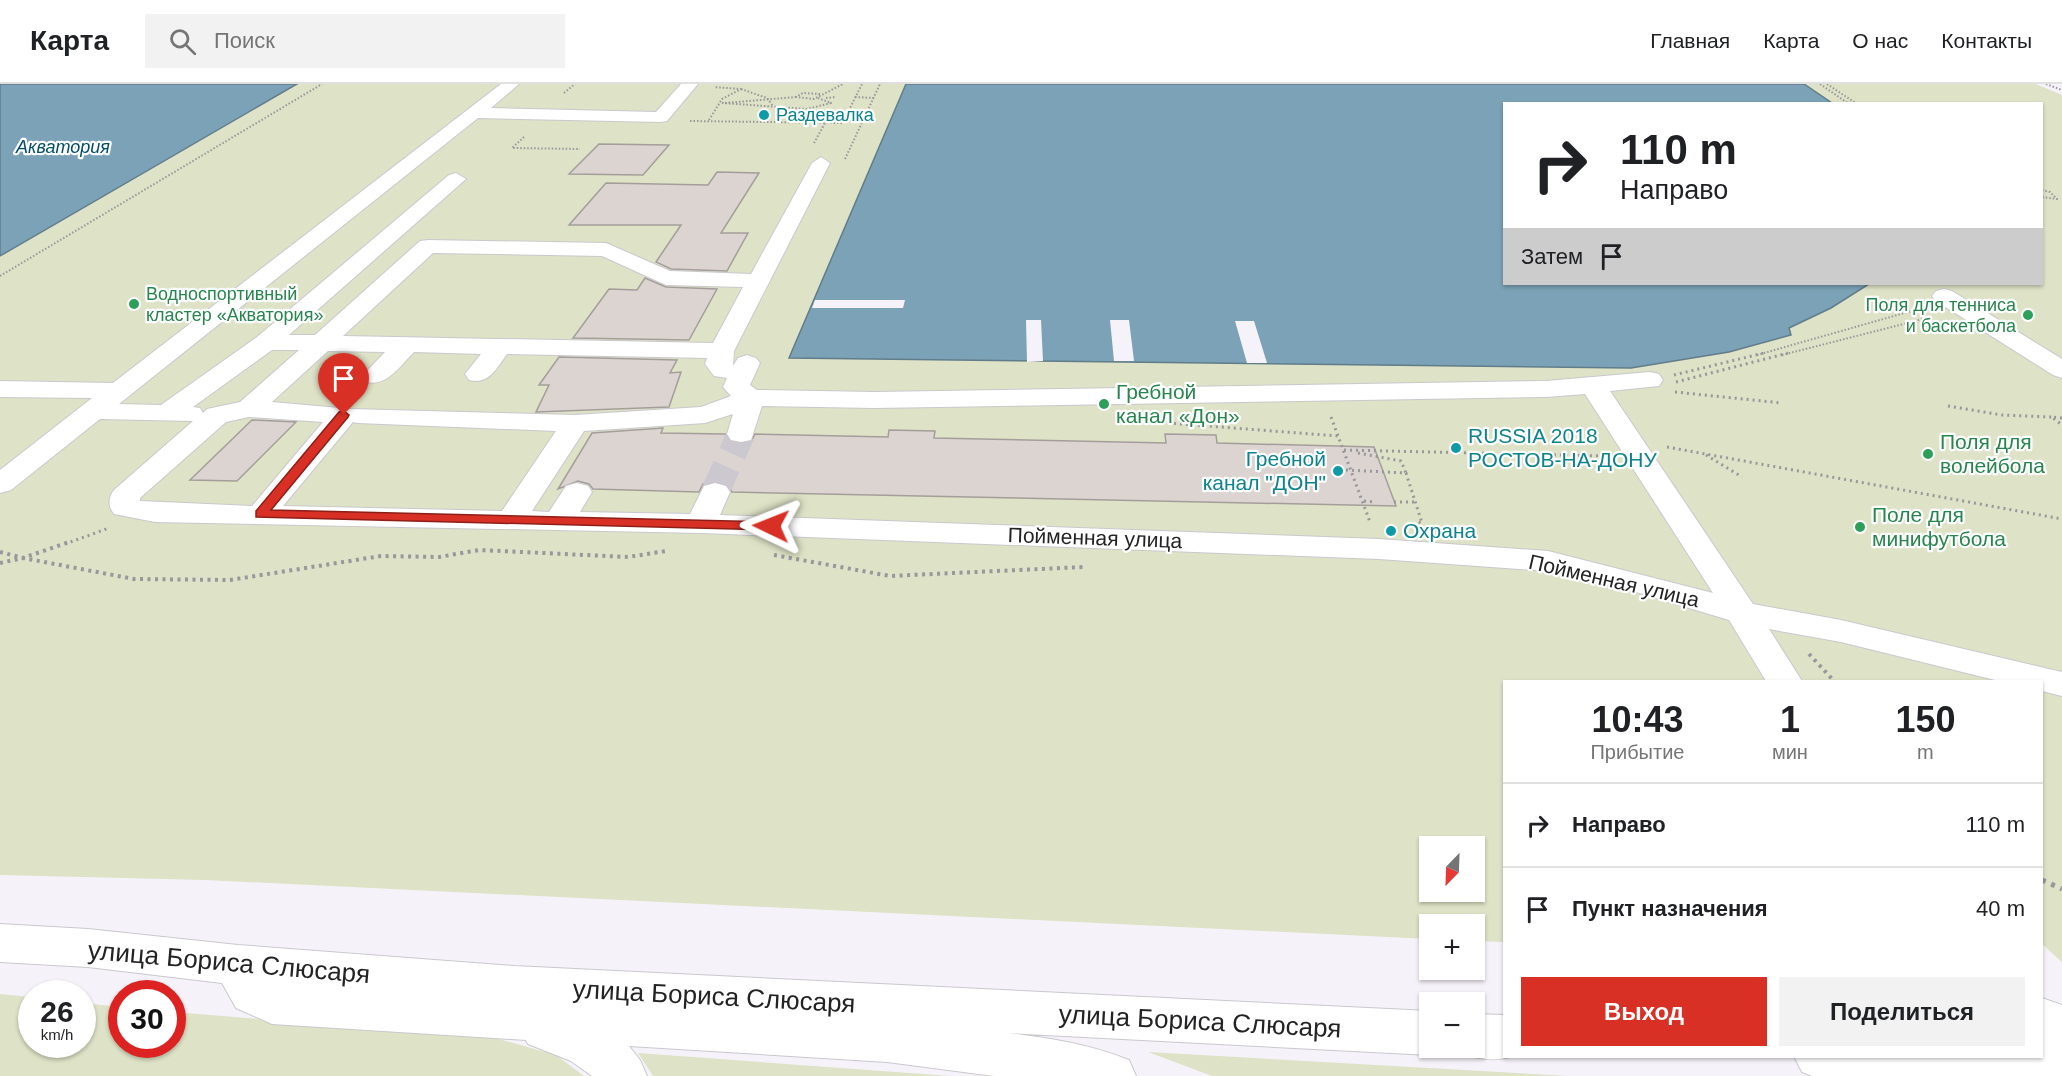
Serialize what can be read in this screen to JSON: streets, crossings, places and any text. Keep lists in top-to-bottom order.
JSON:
{
  "streets": {
    "street": ["Пойменная улица", "улица Бориса Слюсаря"]
  },
  "water": ["Акватория"],
  "places": [
    "Раздевалка",
    "Водноспортивный кластер «Акватория»",
    "Поля для тенниса и баскетбола",
    "Гребной канал «Дон»",
    "RUSSIA 2018 РОСТОВ-НА-ДОНУ",
    "Поля для волейбола",
    "Гребной канал \"ДОН\"",
    "Поле для минифутбола",
    "Охрана"
  ],
  "north": "bottom left",
  "page": {
    "header": "Карта",
    "search": "Поиск",
    "nav": [
      "Главная",
      "Карта",
      "О нас",
      "Контакты"
    ],
    "turn": ["110 m", "Направо"],
    "then": "Затем",
    "eta": [
      "10:43",
      "Прибытие",
      "1",
      "мин",
      "150",
      "m"
    ],
    "list": [
      {
        "name": "Направо",
        "value": "110 m"
      },
      {
        "name": "Пункт назначения",
        "value": "40 m"
      }
    ],
    "map_buttons": ["+", "−"],
    "buttons": ["Выход", "Поделиться"],
    "speed": "26 km/h",
    "limit": "30"
  }
}
